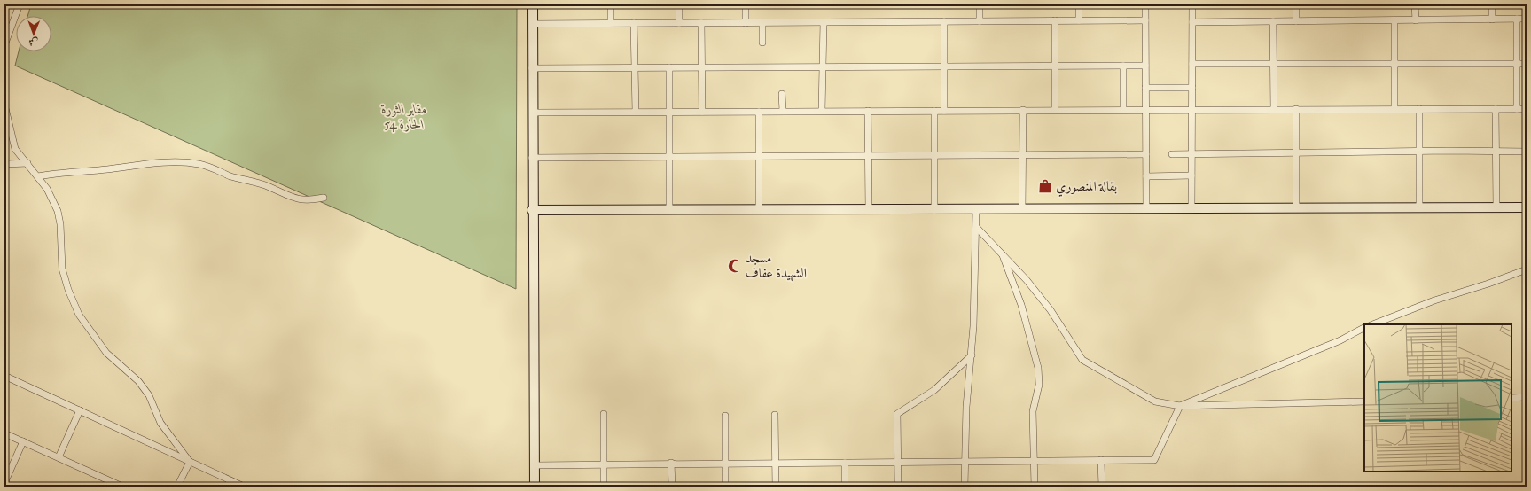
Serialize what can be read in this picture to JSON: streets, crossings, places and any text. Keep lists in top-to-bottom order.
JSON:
{
  "parks": ["مقابر الثورة الحارة 54"],
  "places": {
    "shop": ["بقالة المنصوري"],
    "mosque": ["مسجد الشهيدة عفاف"]
  },
  "north": "bottom"
}
